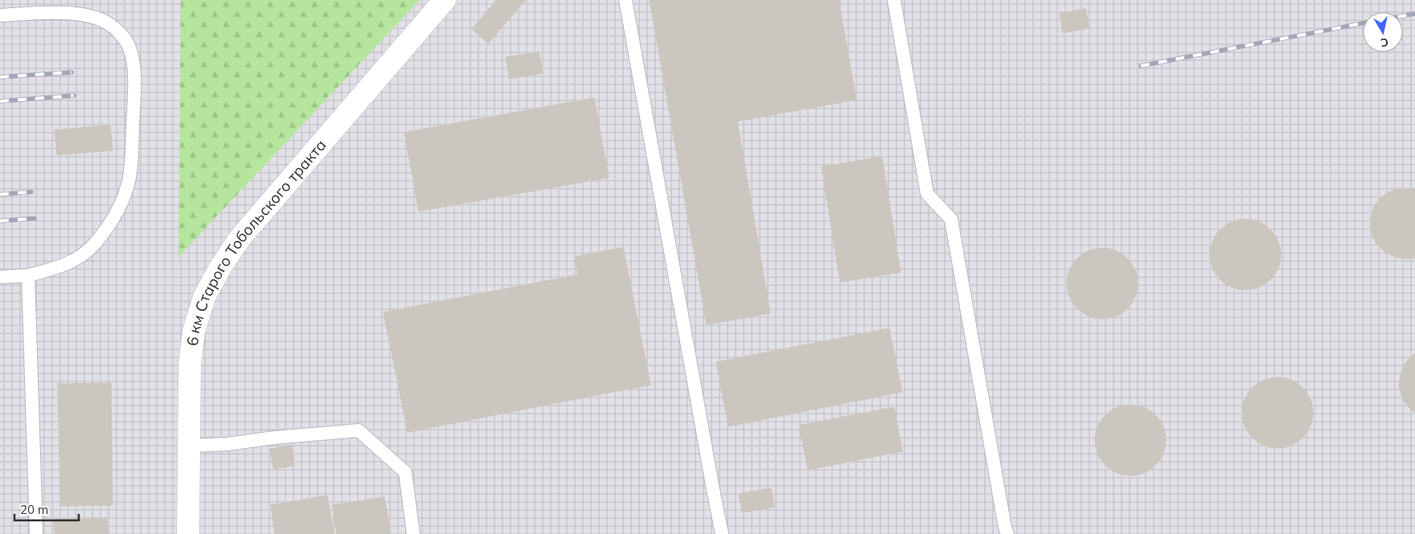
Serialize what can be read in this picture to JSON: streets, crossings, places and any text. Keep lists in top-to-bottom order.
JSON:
{
  "streets": {
    "street": ["6 км Старого Тобольского тракта"]
  },
  "scale_bar": "20 m",
  "north": "bottom"
}
